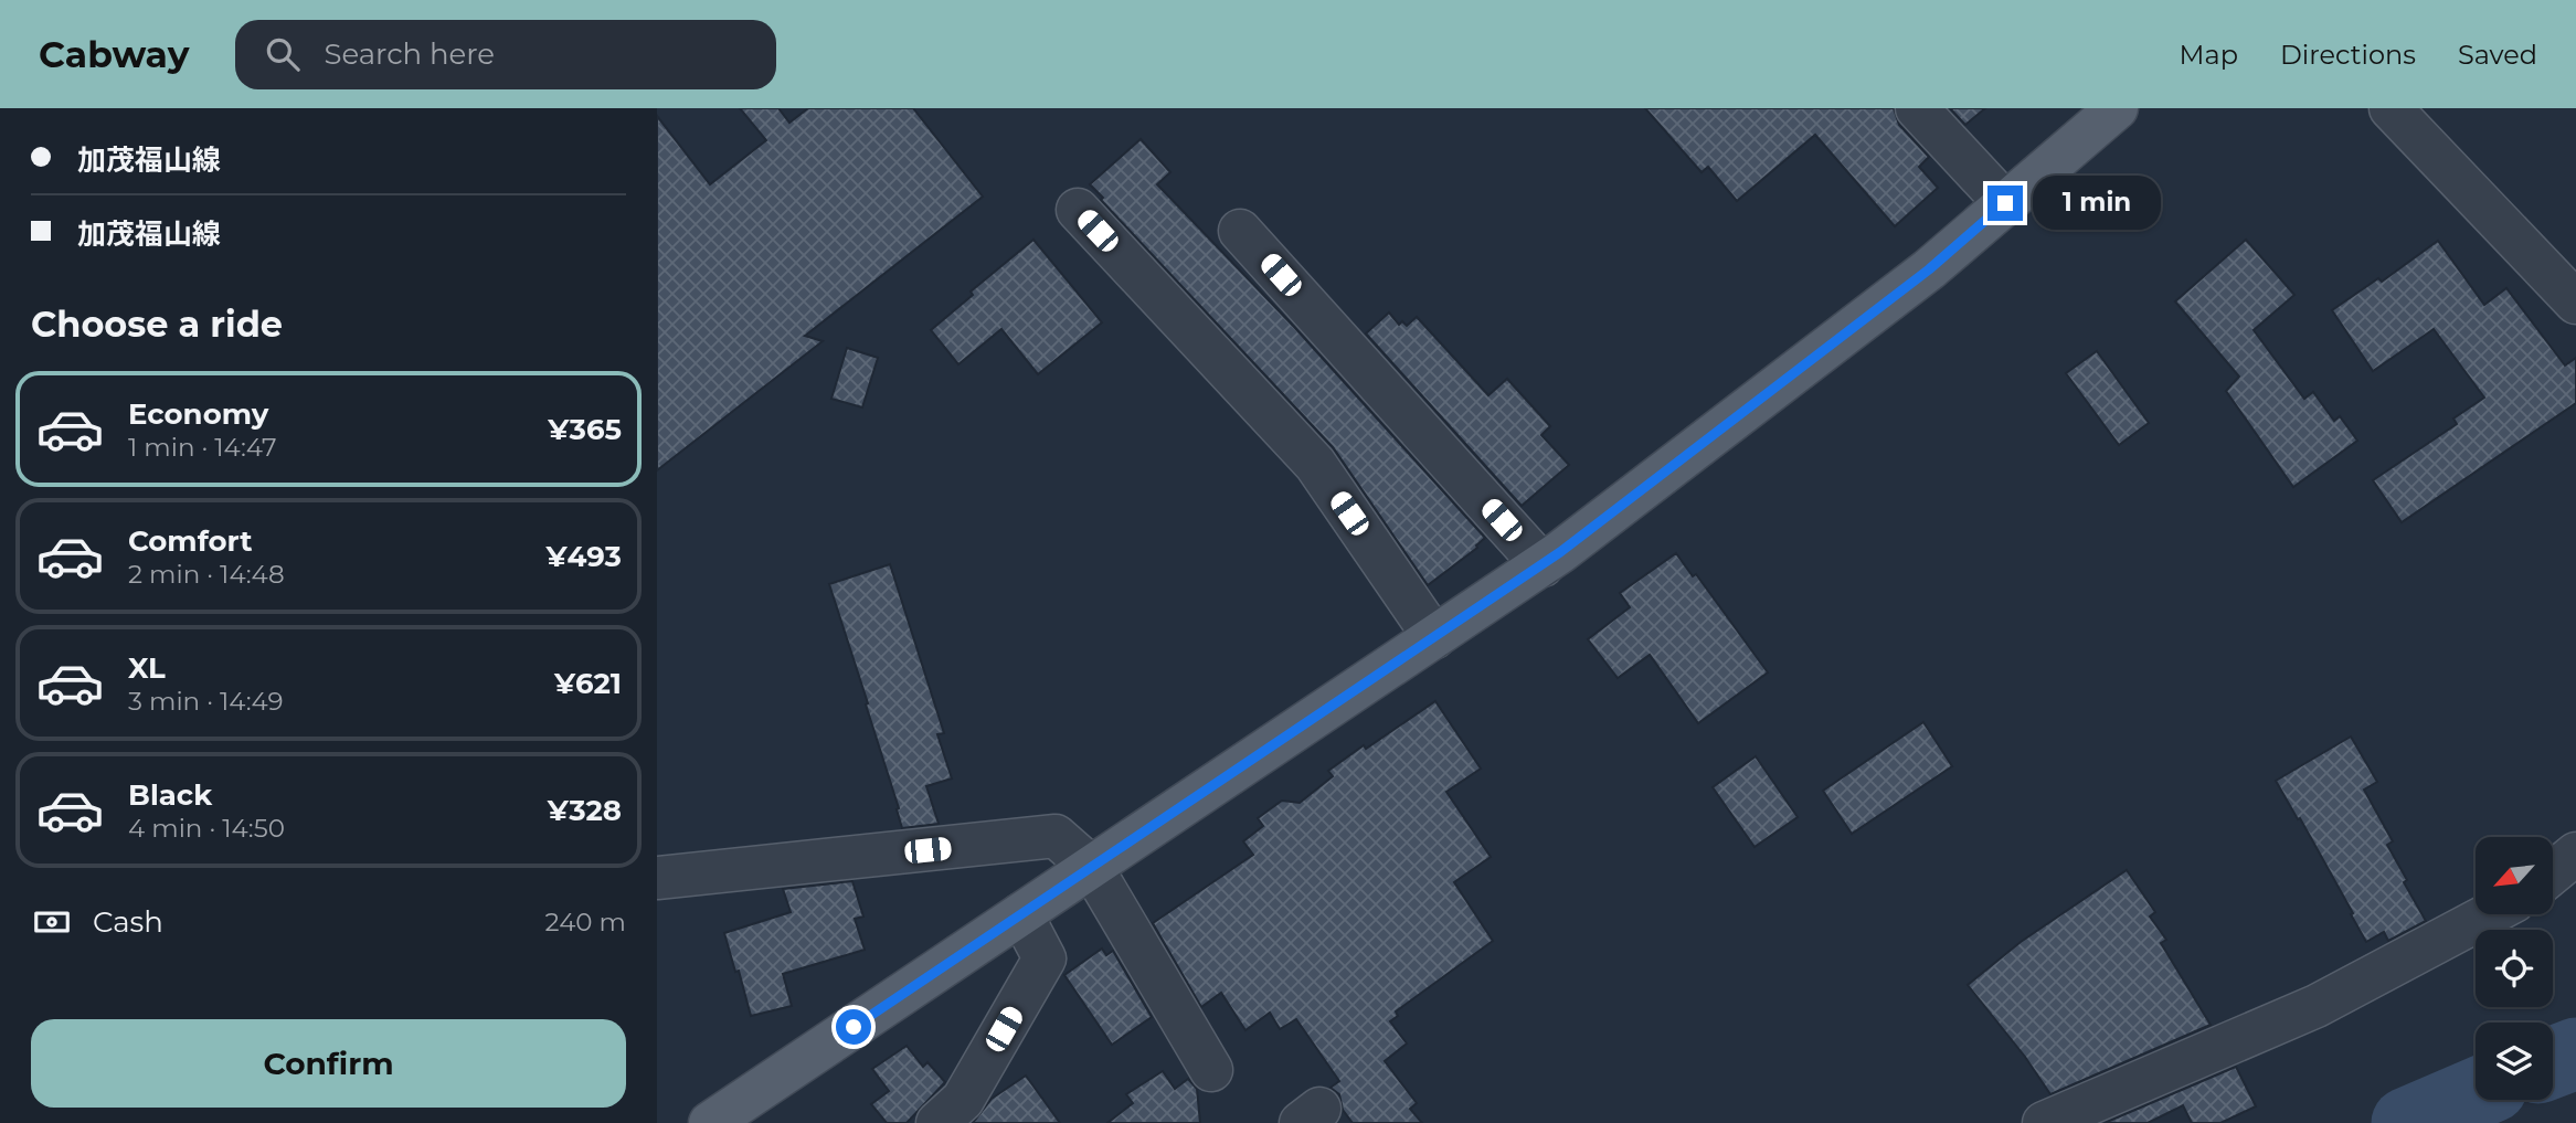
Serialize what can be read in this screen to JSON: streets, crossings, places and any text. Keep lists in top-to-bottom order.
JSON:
{
  "north": "bottom left",
  "page": {
    "header": "Cabway",
    "search": "Search here",
    "nav": ["Map", "Directions", "Saved"],
    "banner": ["加茂福山線", "加茂福山線"],
    "bubble": "1 min",
    "heading": "Choose a ride",
    "list": [
      {
        "name": "Economy",
        "note": "1 min · 14:47",
        "value": "¥365"
      },
      {
        "name": "Comfort",
        "note": "2 min · 14:48",
        "value": "¥493"
      },
      {
        "name": "XL",
        "note": "3 min · 14:49",
        "value": "¥621"
      },
      {
        "name": "Black",
        "note": "4 min · 14:50",
        "value": "¥328"
      }
    ],
    "pay": ["Cash", "240 m"],
    "buttons": "Confirm"
  }
}
